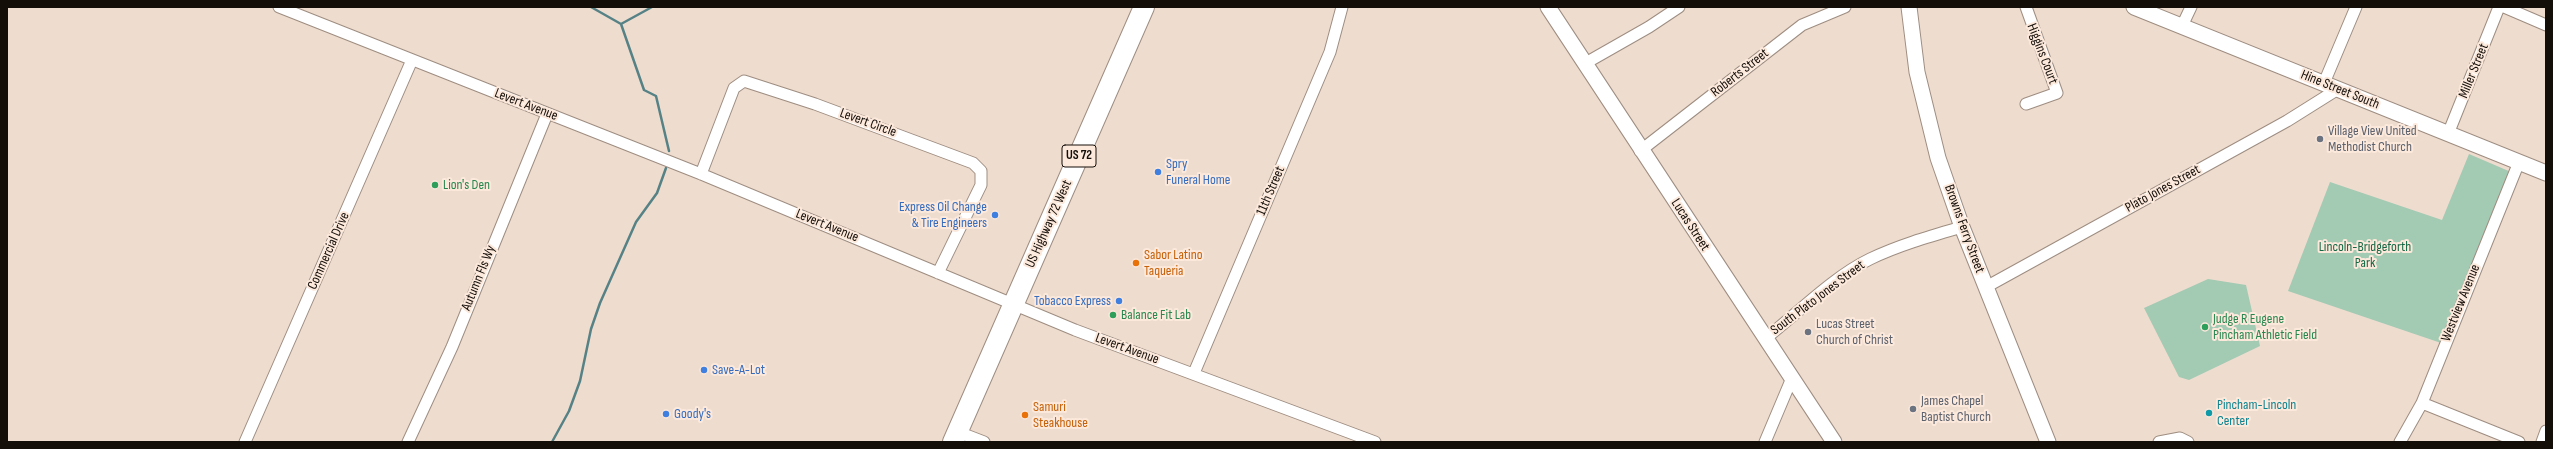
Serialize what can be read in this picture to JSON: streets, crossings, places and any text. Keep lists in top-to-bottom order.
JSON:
{
  "streets": {
    "highway": ["US 72", "US Highway 72 West"],
    "street": [
      "Higgins Court",
      "Miller Street",
      "Roberts Street",
      "Hine Street South",
      "Levert Avenue",
      "Levert Circle",
      "Plato Jones Street",
      "11th Street",
      "Lucas Street",
      "Browns Ferry Street",
      "Commercial Drive",
      "Autumn Fls Wy",
      "South Plato Jones Street",
      "Westview Avenue"
    ]
  },
  "crossings": [
    ["Miller Street", "Hine Street South"],
    ["Roberts Street", "Lucas Street"],
    ["Hine Street South", "Plato Jones Street"],
    ["Hine Street South", "Westview Avenue"],
    ["Levert Avenue", "Levert Circle"],
    ["Levert Avenue", "11th Street"],
    ["Levert Avenue", "US Highway 72 West"],
    ["Levert Avenue", "Commercial Drive"],
    ["Levert Avenue", "Autumn Fls Wy"],
    ["Plato Jones Street", "Browns Ferry Street"],
    ["Lucas Street", "South Plato Jones Street"],
    ["Browns Ferry Street", "South Plato Jones Street"]
  ],
  "parks": ["Lincoln-Bridgeforth Park"],
  "places": [
    "Village View United Methodist Church",
    "Spry Funeral Home",
    "Lion's Den",
    "Express Oil Change & Tire Engineers",
    "Sabor Latino Taqueria",
    "Tobacco Express",
    "Balance Fit Lab",
    "Judge R Eugene Pincham Athletic Field",
    "Lucas Street Church of Christ",
    "Save-A-Lot",
    "James Chapel Baptist Church",
    "Pincham-Lincoln Center",
    "Goody's",
    "Samuri Steakhouse"
  ]
}
